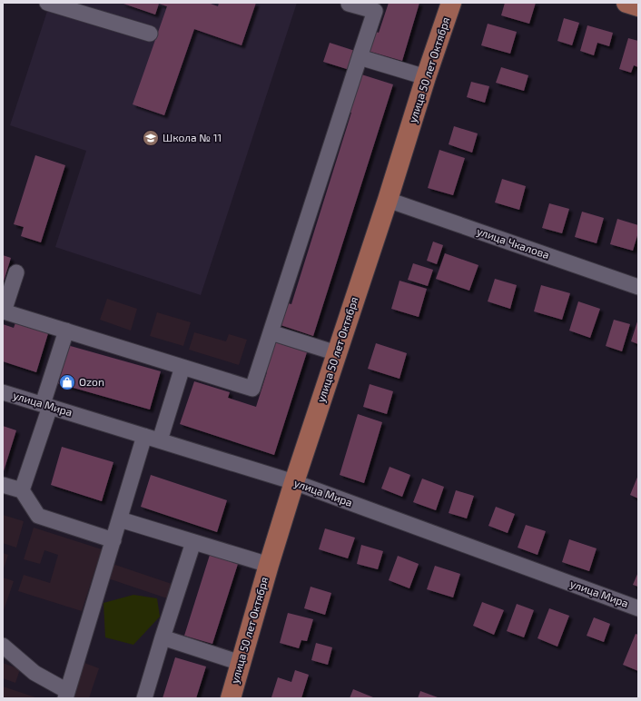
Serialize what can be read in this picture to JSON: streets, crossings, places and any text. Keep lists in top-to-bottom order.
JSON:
{
  "streets": {
    "main road": ["улица 50 лет Октября"],
    "street": ["улица Чкалова", "улица Мира"]
  },
  "crossings": [
    ["улица 50 лет Октября", "улица Чкалова"],
    ["улица 50 лет Октября", "улица Мира"]
  ],
  "places": {
    "school or university": ["Школа № 11"],
    "shop": ["Ozon"]
  }
}
